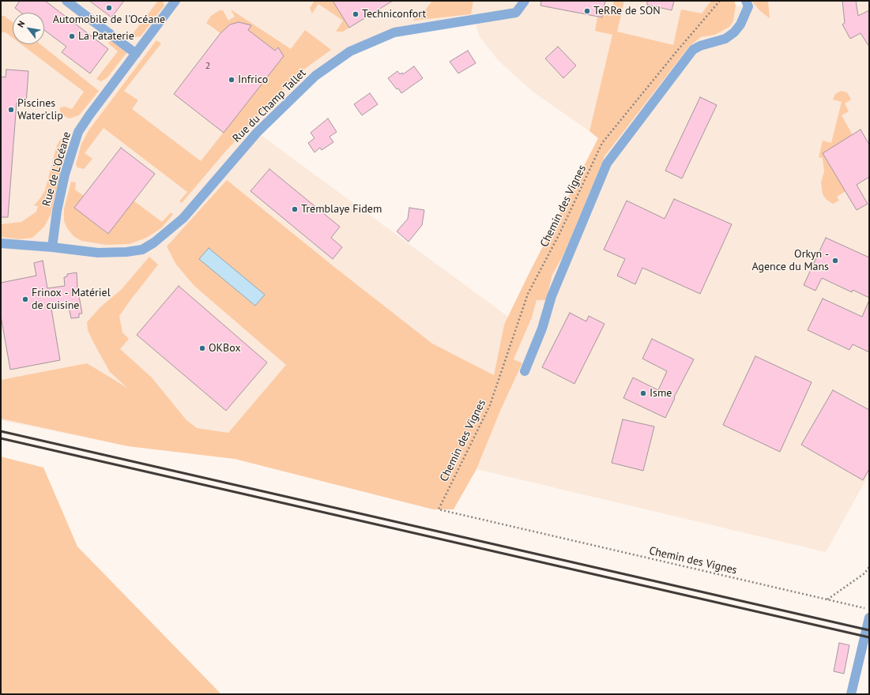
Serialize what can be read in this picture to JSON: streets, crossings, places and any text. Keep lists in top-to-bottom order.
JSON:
{
  "streets": {
    "street": ["Rue du Champ Tallet", "Rue de L'Océane"],
    "path": ["Chemin des Vignes"]
  },
  "crossings": [
    ["Rue du Champ Tallet", "Rue de L'Océane"]
  ],
  "places": [
    "Automobile de l'Océane",
    "TeRRe de SON",
    "Techniconfort",
    "La Pataterie",
    "Infrico",
    "Piscines Water'clip",
    "Tremblaye Fidem",
    "Orkyn - Agence du Mans",
    "Frinox - Matériel de cuisine",
    "OKBox",
    "Isme"
  ],
  "house_numbers": ["2"],
  "north": "top left"
}
